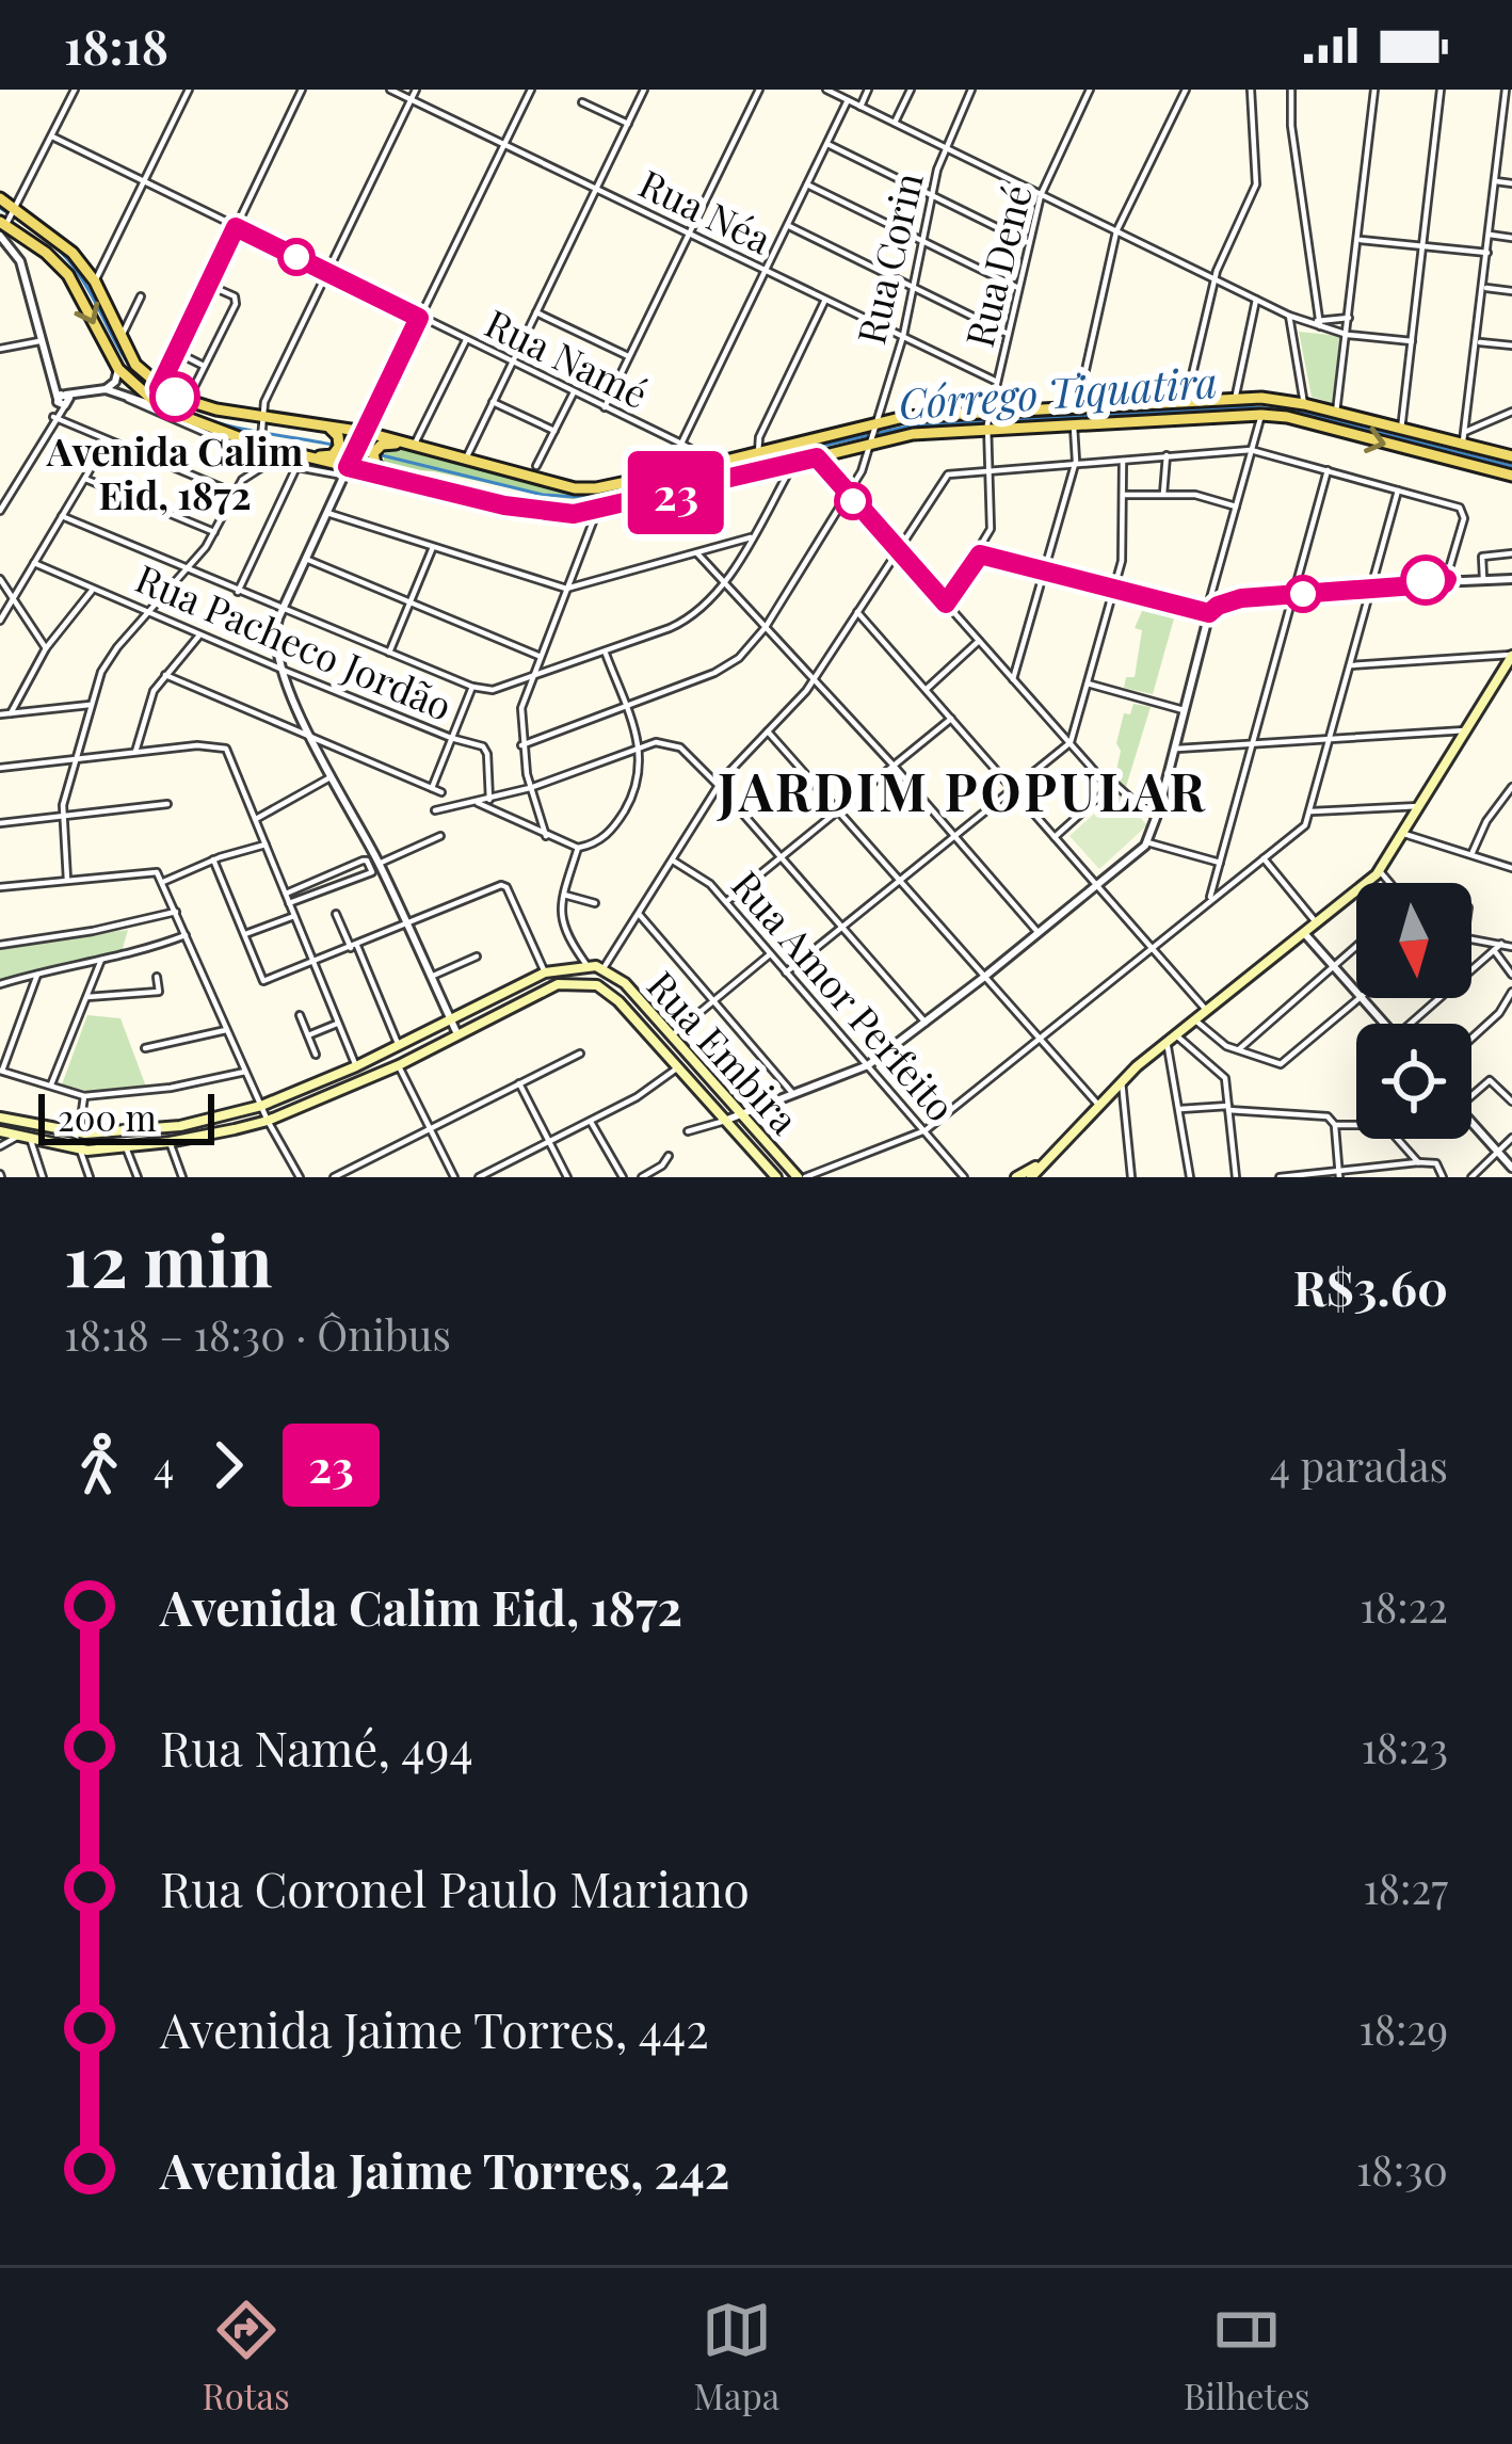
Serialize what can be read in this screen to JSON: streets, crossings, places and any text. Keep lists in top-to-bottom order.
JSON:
{
  "streets": {
    "main road": ["Rua Embira"],
    "street": [
      "Rua Néa",
      "Rua Corin",
      "Rua Dené",
      "Rua Namé",
      "Rua Pacheco Jordão",
      "Rua Amor Perfeito"
    ]
  },
  "crossings": [
    ["Rua Néa", "Rua Corin"],
    ["Rua Néa", "Rua Dené"]
  ],
  "districts": ["JARDIM POPULAR"],
  "water": ["Córrego Tiquatira"],
  "places": ["Avenida Calim Eid, 1872"],
  "lines": ["bus line 23"],
  "scale_bar": "200 m",
  "north": "bottom",
  "page": {
    "status": "18:18",
    "on_map": "23",
    "scale": "200 m",
    "heading": ["12 min", "18:18 – 18:30 · Ônibus", "R$3.60"],
    "legs": ["4", "23", "4 paradas"],
    "list": [
      {
        "name": "Avenida Calim Eid, 1872",
        "value": "18:22"
      },
      {
        "name": "Rua Namé, 494",
        "value": "18:23"
      },
      {
        "name": "Rua Coronel Paulo Mariano",
        "value": "18:27"
      },
      {
        "name": "Avenida Jaime Torres, 442",
        "value": "18:29"
      },
      {
        "name": "Avenida Jaime Torres, 242",
        "value": "18:30"
      }
    ],
    "tabs": ["Rotas", "Mapa", "Bilhetes"]
  }
}
